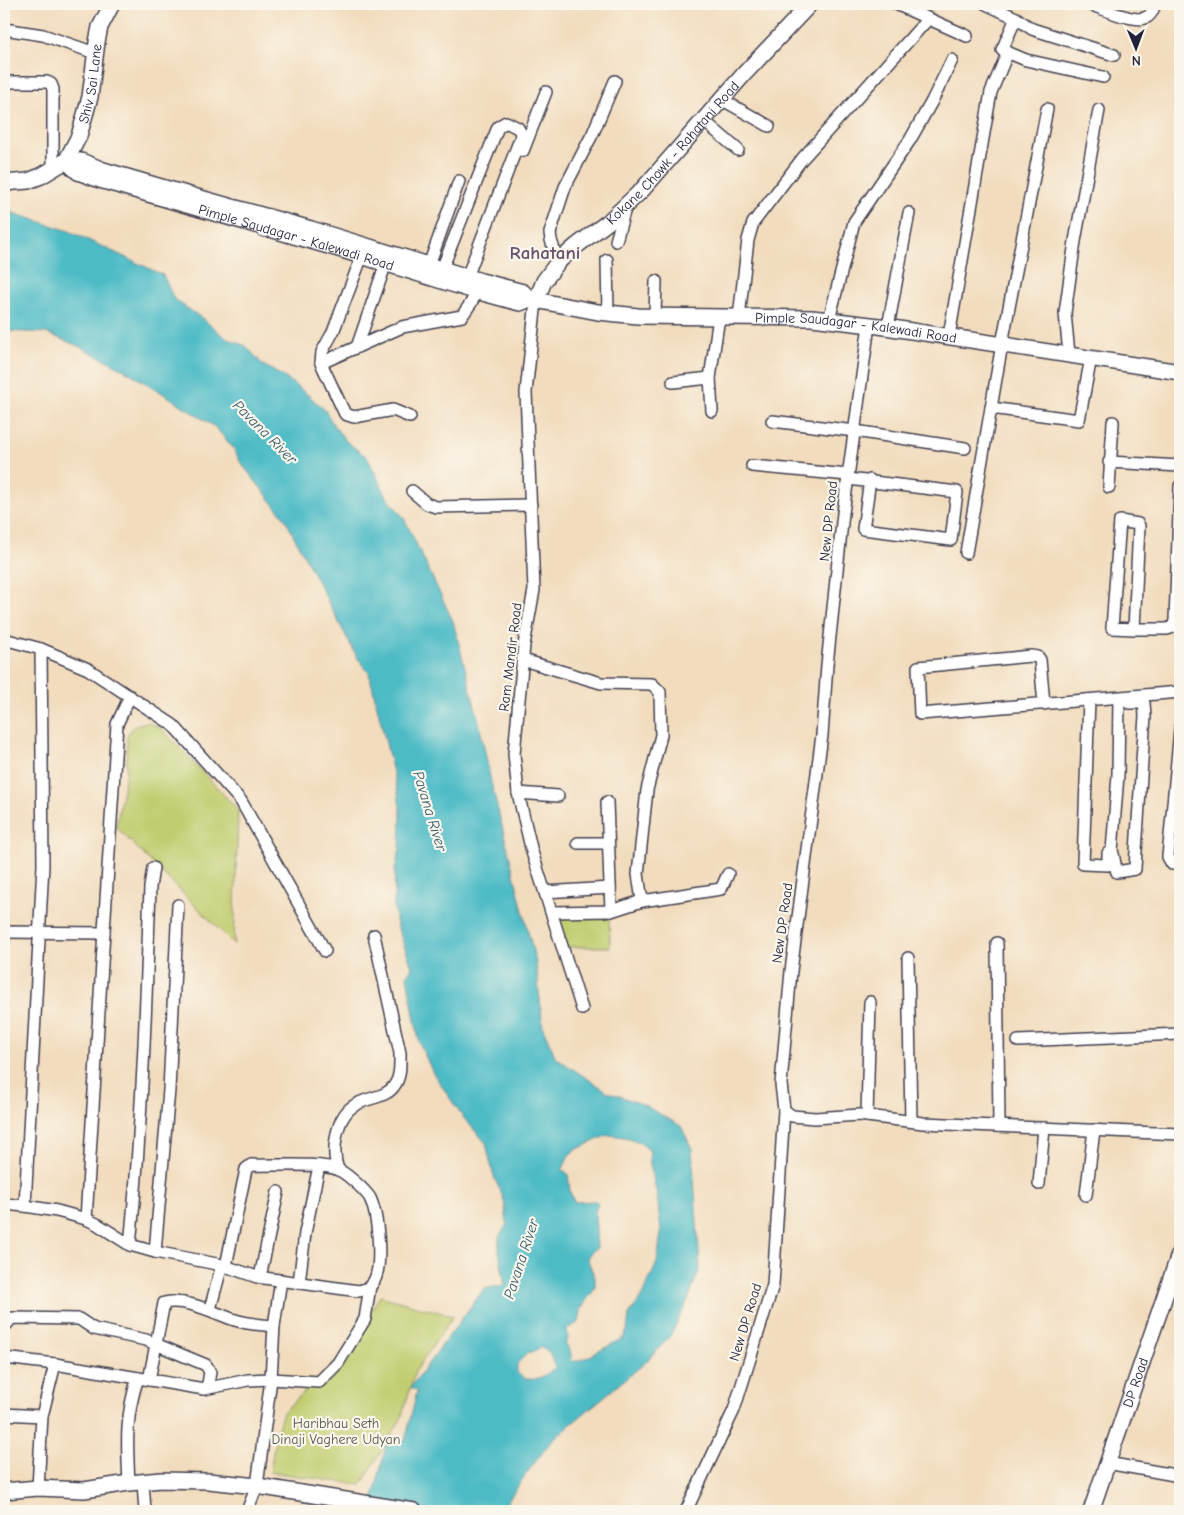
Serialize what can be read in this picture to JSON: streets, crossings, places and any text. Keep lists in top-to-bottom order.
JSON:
{
  "streets": {
    "main road": [
      "Shiv Sai Lane",
      "Kokane Chowk - Rahatani Road",
      "Pimple Saudagar - Kalewadi Road",
      "DP Road"
    ],
    "street": ["New DP Road", "Ram Mandir Road"]
  },
  "crossings": [
    ["Shiv Sai Lane", "Pimple Saudagar - Kalewadi Road"],
    ["Kokane Chowk - Rahatani Road", "Pimple Saudagar - Kalewadi Road"],
    ["Kokane Chowk - Rahatani Road", "Ram Mandir Road"],
    ["Pimple Saudagar - Kalewadi Road", "New DP Road"],
    ["Pimple Saudagar - Kalewadi Road", "Ram Mandir Road"]
  ],
  "districts": ["Rahatani"],
  "water": ["Pavana River"],
  "parks": ["Haribhau Seth Dinaji Vaghere Udyan"],
  "north": "bottom"
}
